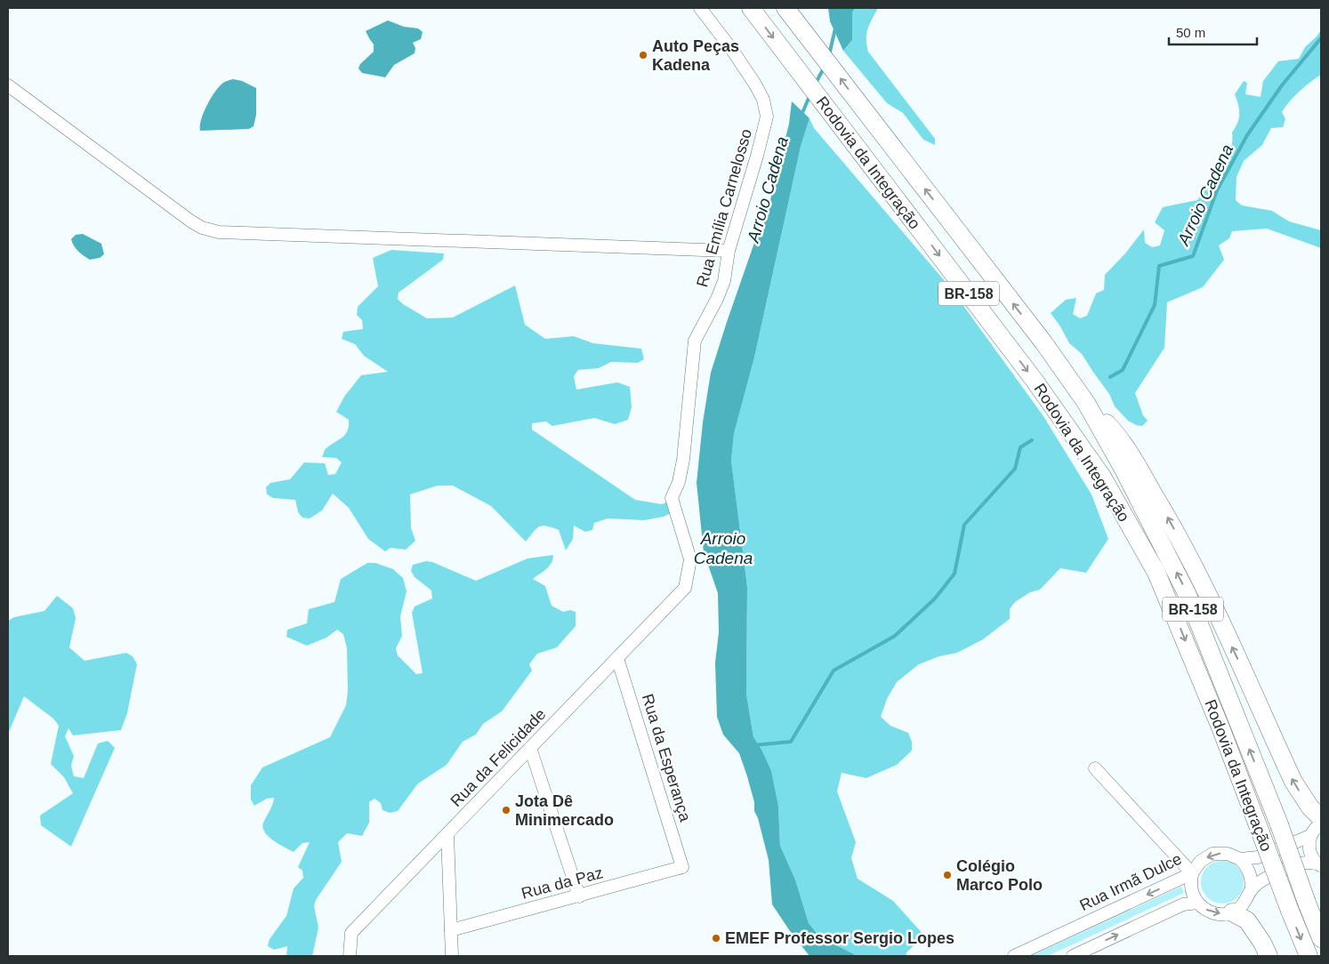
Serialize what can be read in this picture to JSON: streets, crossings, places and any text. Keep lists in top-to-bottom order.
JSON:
{
  "streets": {
    "highway": ["Rodovia da Integração", "BR-158"],
    "street": [
      "Rua Emília Carnelosso",
      "Rua da Felicidade",
      "Rua da Esperança",
      "Rua Irmã Dulce",
      "Rua da Paz"
    ]
  },
  "crossings": [
    ["Rua Emília Carnelosso", "Rua da Felicidade"],
    ["Rua da Felicidade", "Rua da Esperança"],
    ["Rua da Esperança", "Rua da Paz"]
  ],
  "water": ["Arroio Cadena"],
  "places": [
    "Auto Peças Kadena",
    "Jota Dê Minimercado",
    "Colégio Marco Polo",
    "EMEF Professor Sergio Lopes"
  ],
  "scale_bar": "50 m"
}
